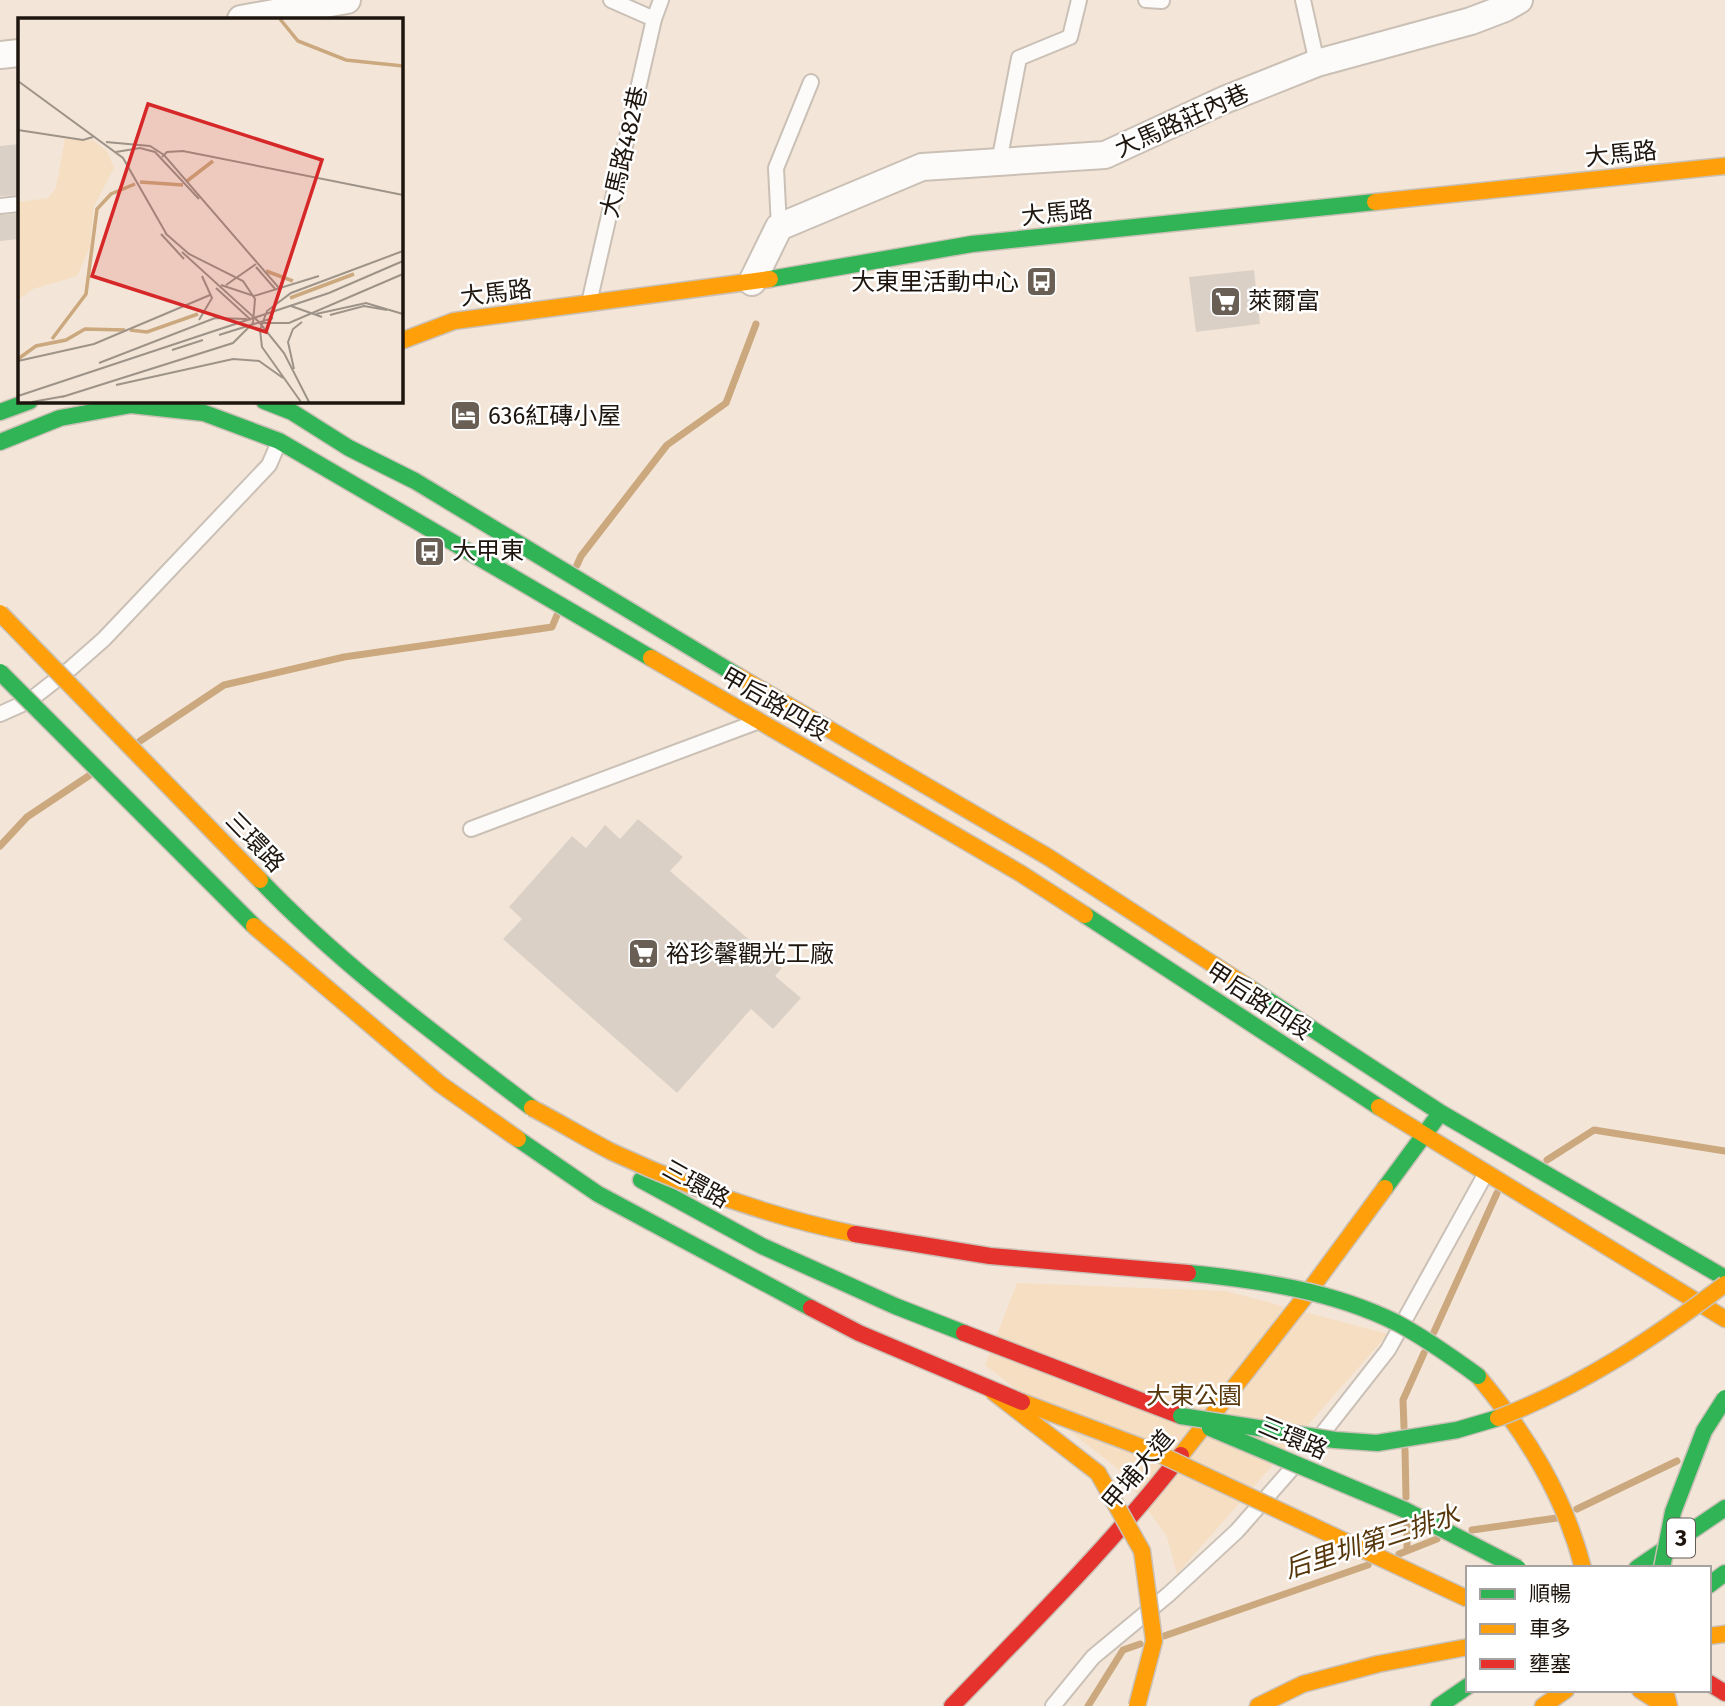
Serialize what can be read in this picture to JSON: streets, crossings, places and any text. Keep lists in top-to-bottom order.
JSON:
{
  "streets": {
    "main road": [
      "大馬路",
      "甲后路四段",
      "三環路",
      "甲埔大道",
      "3"
    ],
    "street": ["大馬路莊內巷"],
    "lane": ["大馬路482巷"]
  },
  "crossings": [
    ["大馬路482巷", "大馬路"],
    ["甲后路四段", "甲埔大道"]
  ],
  "water": ["后里圳第三排水"],
  "parks": ["大東公園"],
  "places": {
    "bus stop": ["大東里活動中心", "大甲東"],
    "supermarket": ["萊爾富", "裕珍馨觀光工廠"],
    "hotel": ["636紅磚小屋"]
  },
  "legend": ["順暢", "車多", "壅塞"]
}
